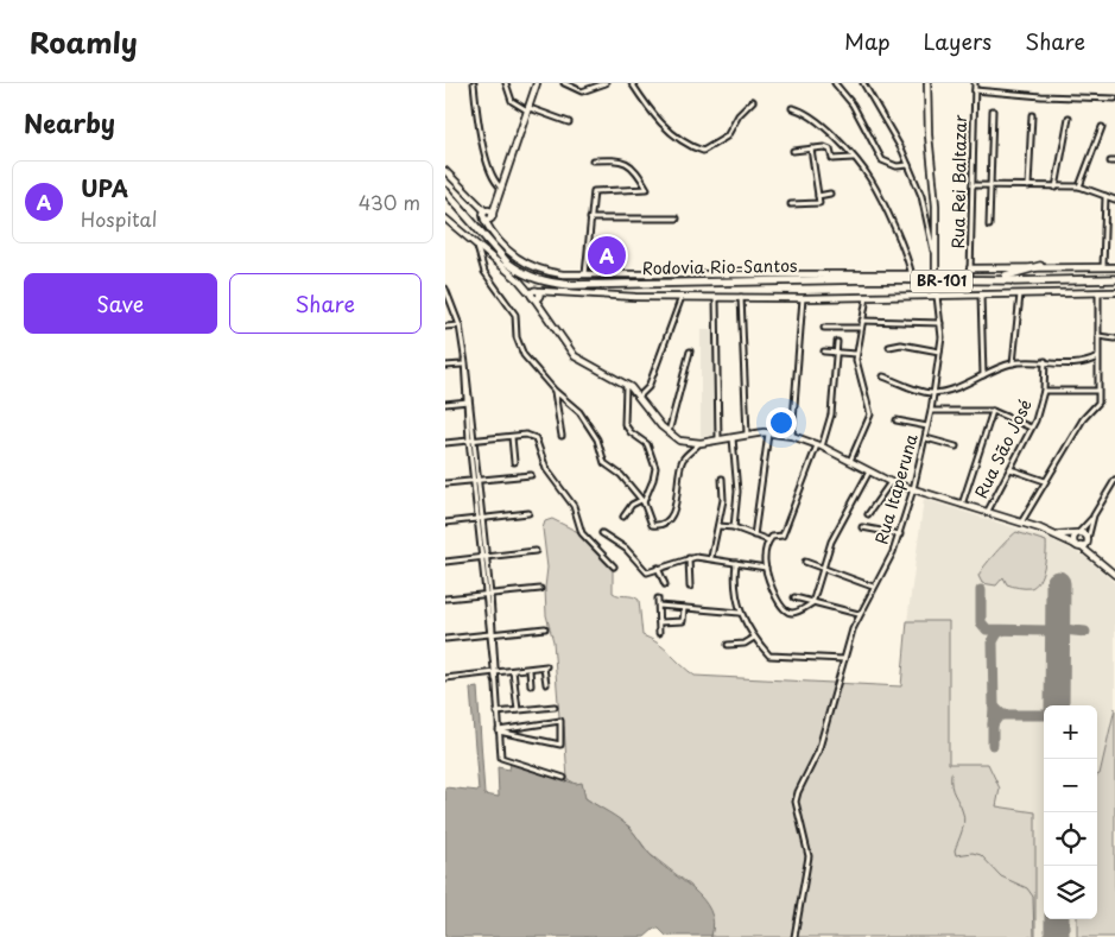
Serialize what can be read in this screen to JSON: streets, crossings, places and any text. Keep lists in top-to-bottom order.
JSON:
{
  "streets": {
    "highway": ["Rodovia Rio-Santos", "BR-101"],
    "street": ["Rua Rei Baltazar", "Rua São José", "Rua Itaperuna"]
  },
  "crossings": [
    ["Rua Rei Baltazar", "Rodovia Rio-Santos"]
  ],
  "page": {
    "header": "Roamly",
    "nav": ["Map", "Layers", "Share"],
    "heading": "Nearby",
    "list": [
      {
        "mark": "A",
        "name": "UPA",
        "note": "Hospital",
        "value": "430 m"
      }
    ],
    "pins": "A",
    "buttons": ["Save", "Share"],
    "map_buttons": ["+", "−"]
  }
}
